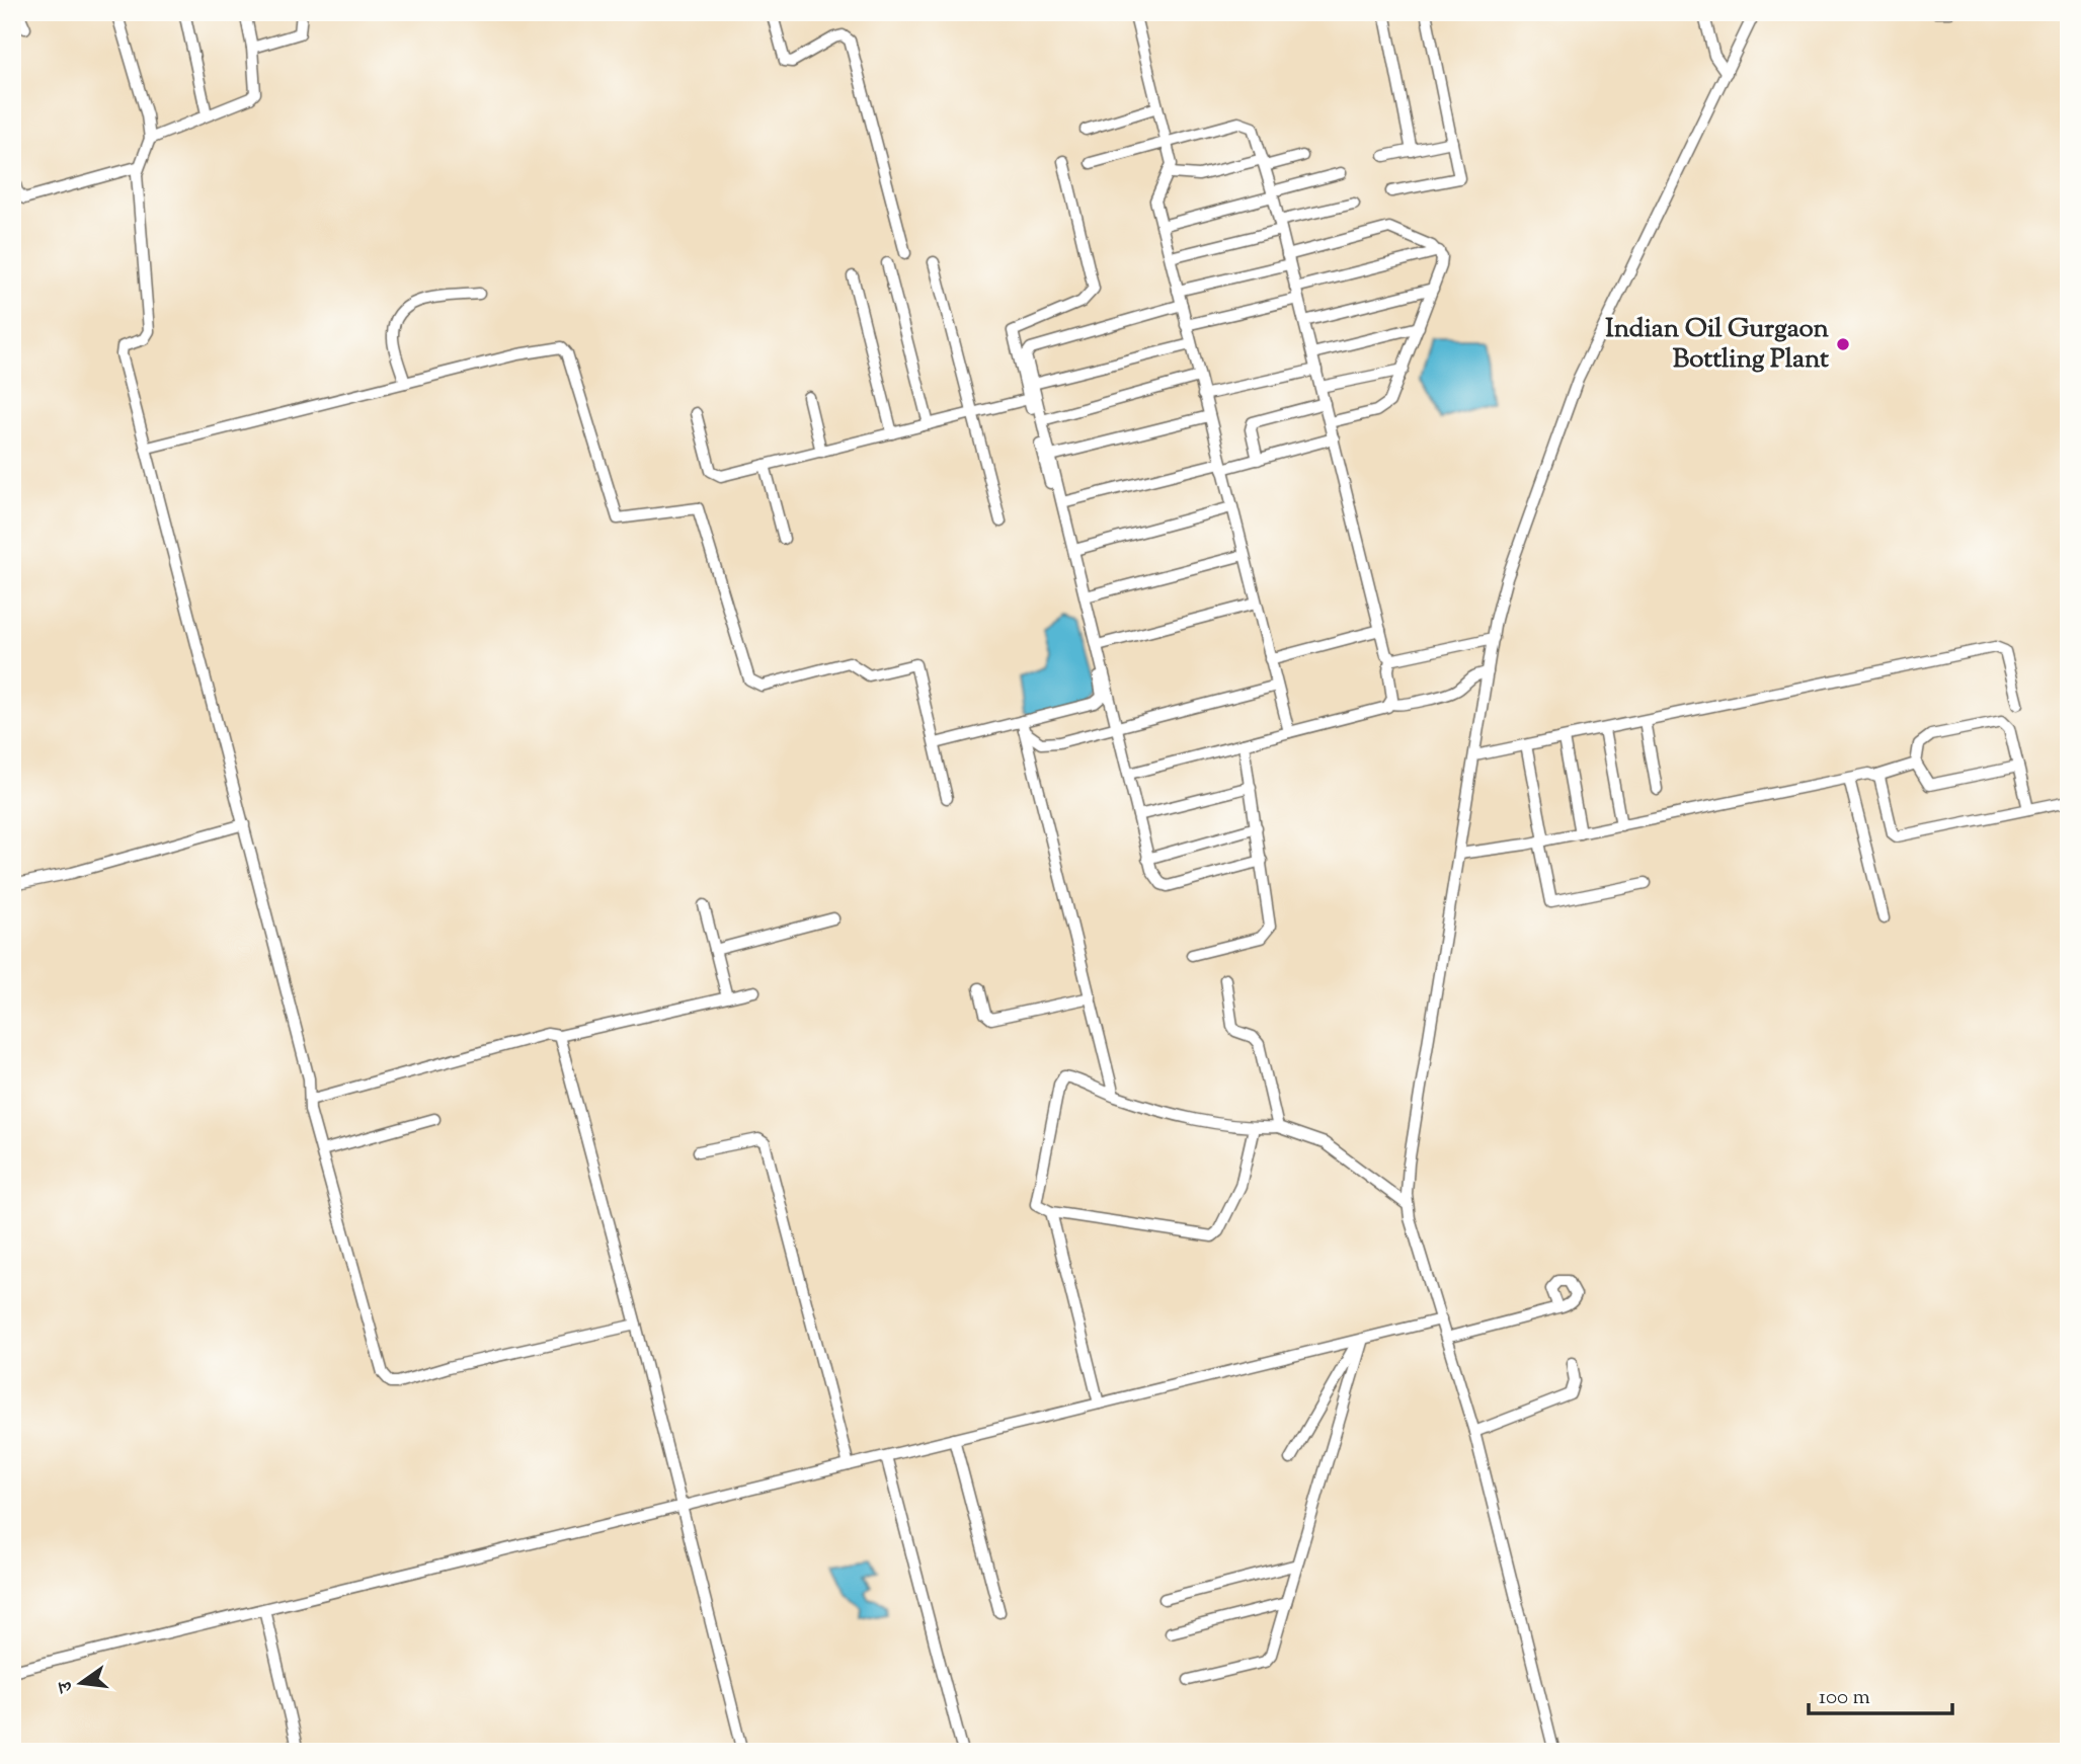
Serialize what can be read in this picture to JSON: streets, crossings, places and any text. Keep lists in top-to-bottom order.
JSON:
{
  "places": ["Indian Oil Gurgaon Bottling Plant"],
  "scale_bar": "100 m",
  "north": "left"
}
